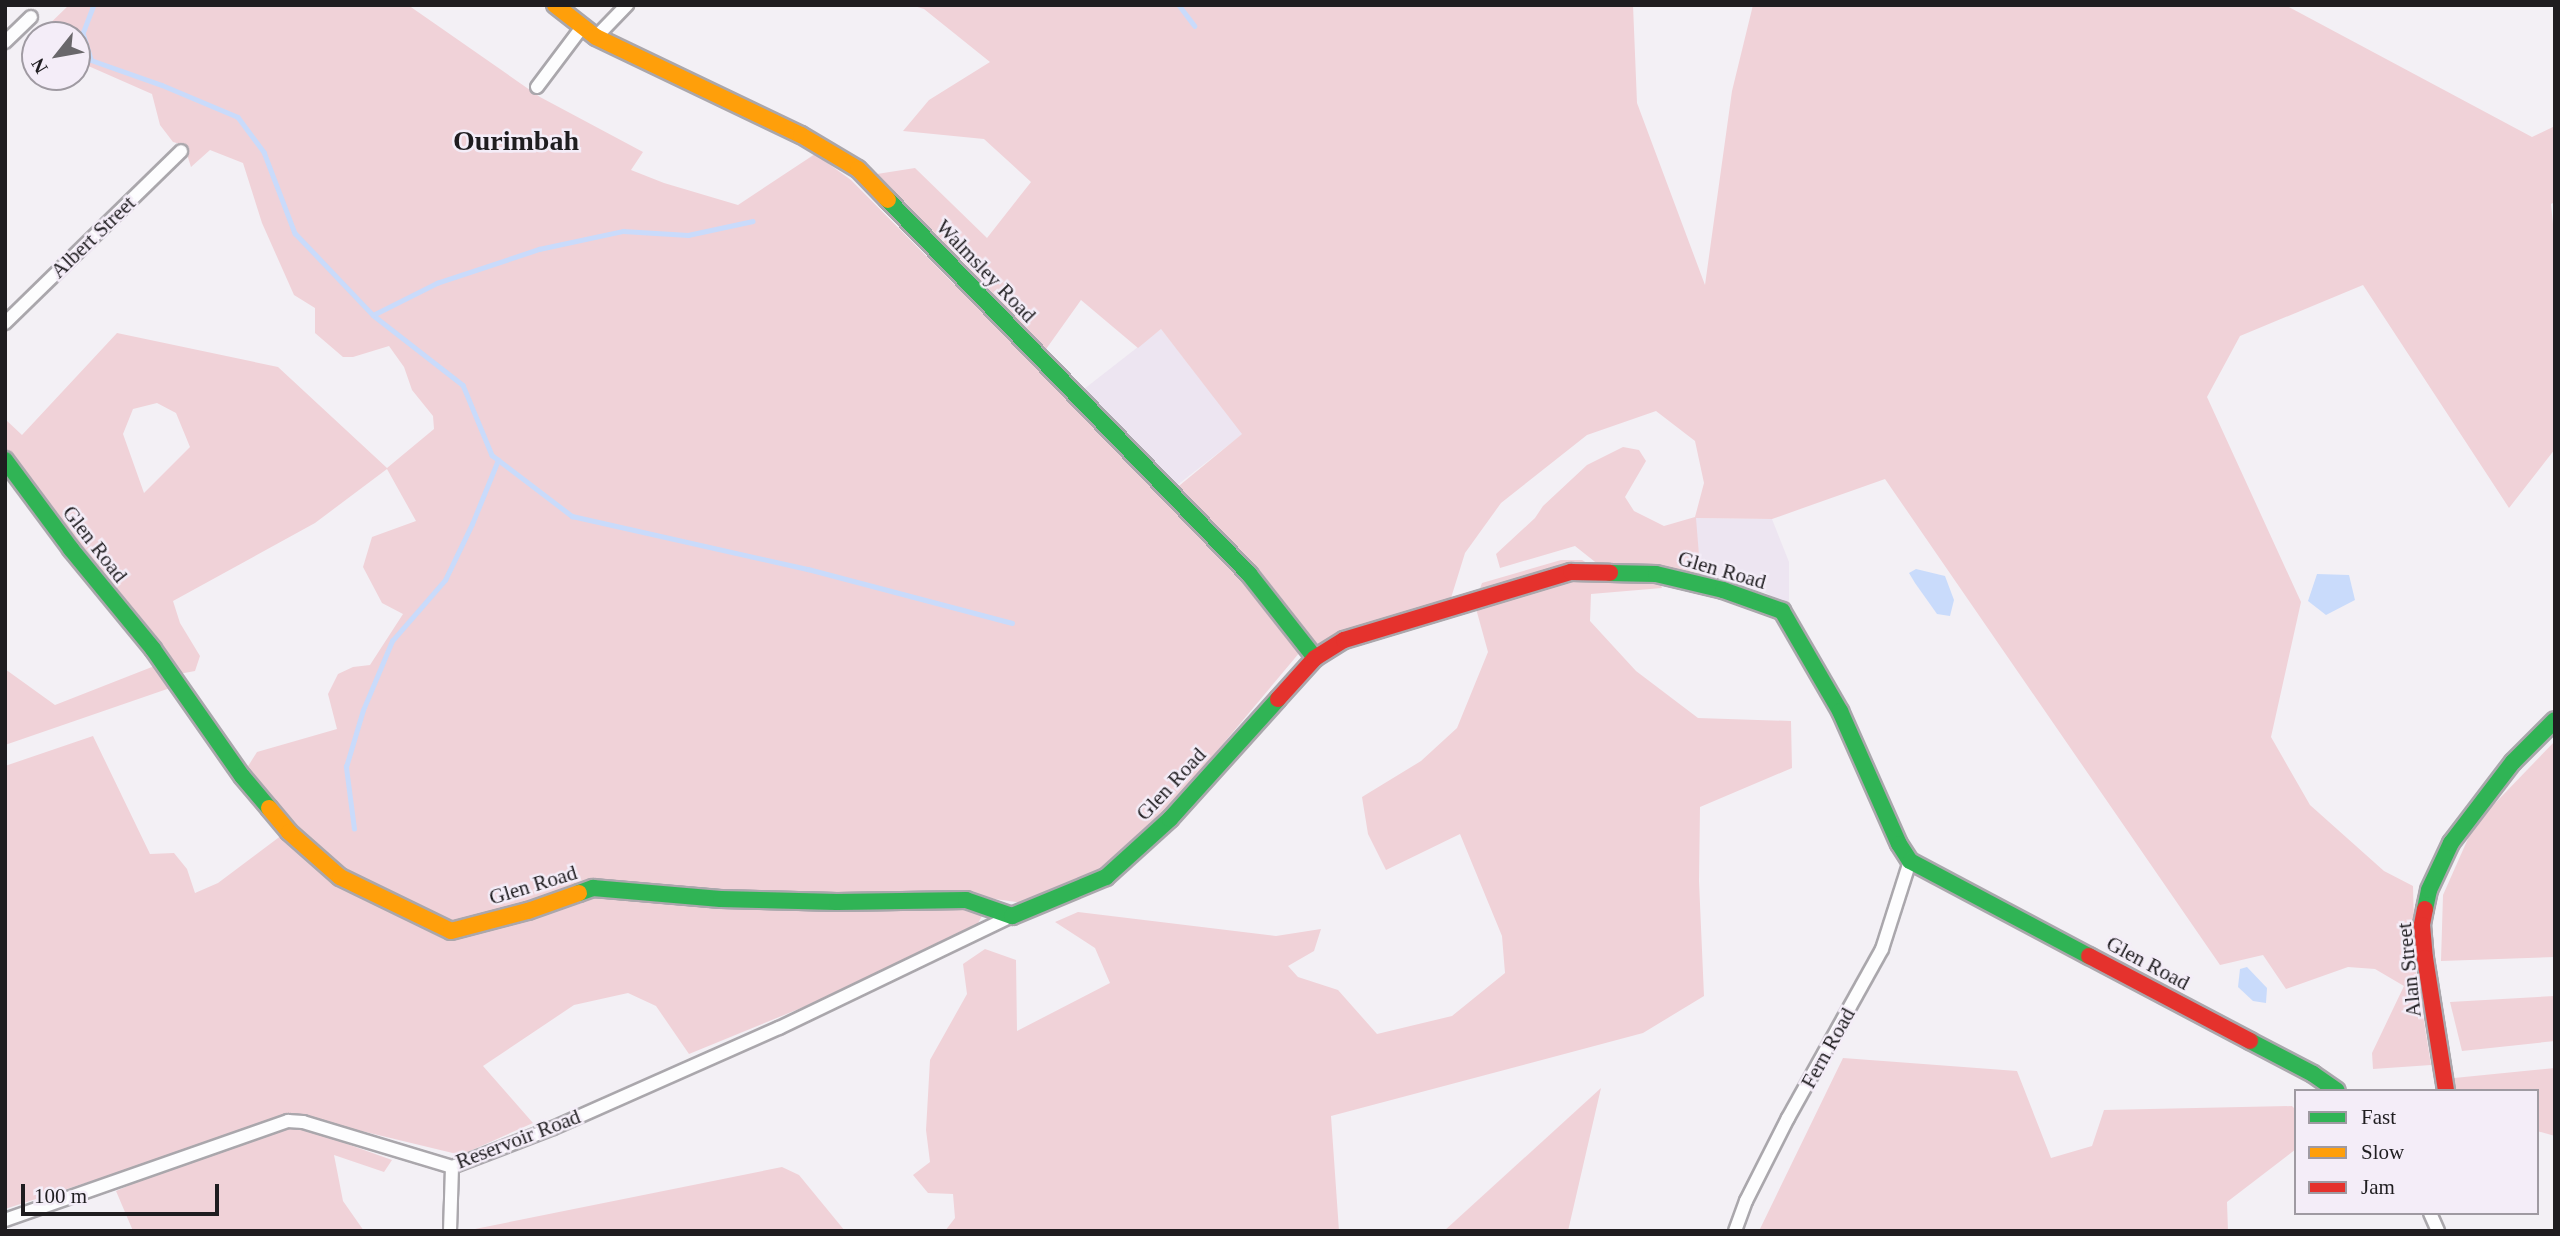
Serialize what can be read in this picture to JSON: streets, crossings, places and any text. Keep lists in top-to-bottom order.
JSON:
{
  "streets": {
    "street": [
      "Albert Street",
      "Walmsley Road",
      "Glen Road",
      "Alan Street",
      "Fern Road",
      "Reservoir Road"
    ]
  },
  "crossings": [
    ["Walmsley Road", "Glen Road"],
    ["Glen Road", "Fern Road"],
    ["Glen Road", "Reservoir Road"]
  ],
  "districts": ["Ourimbah"],
  "legend": ["Fast", "Slow", "Jam"],
  "scale_bar": "100 m",
  "north": "bottom left"
}
